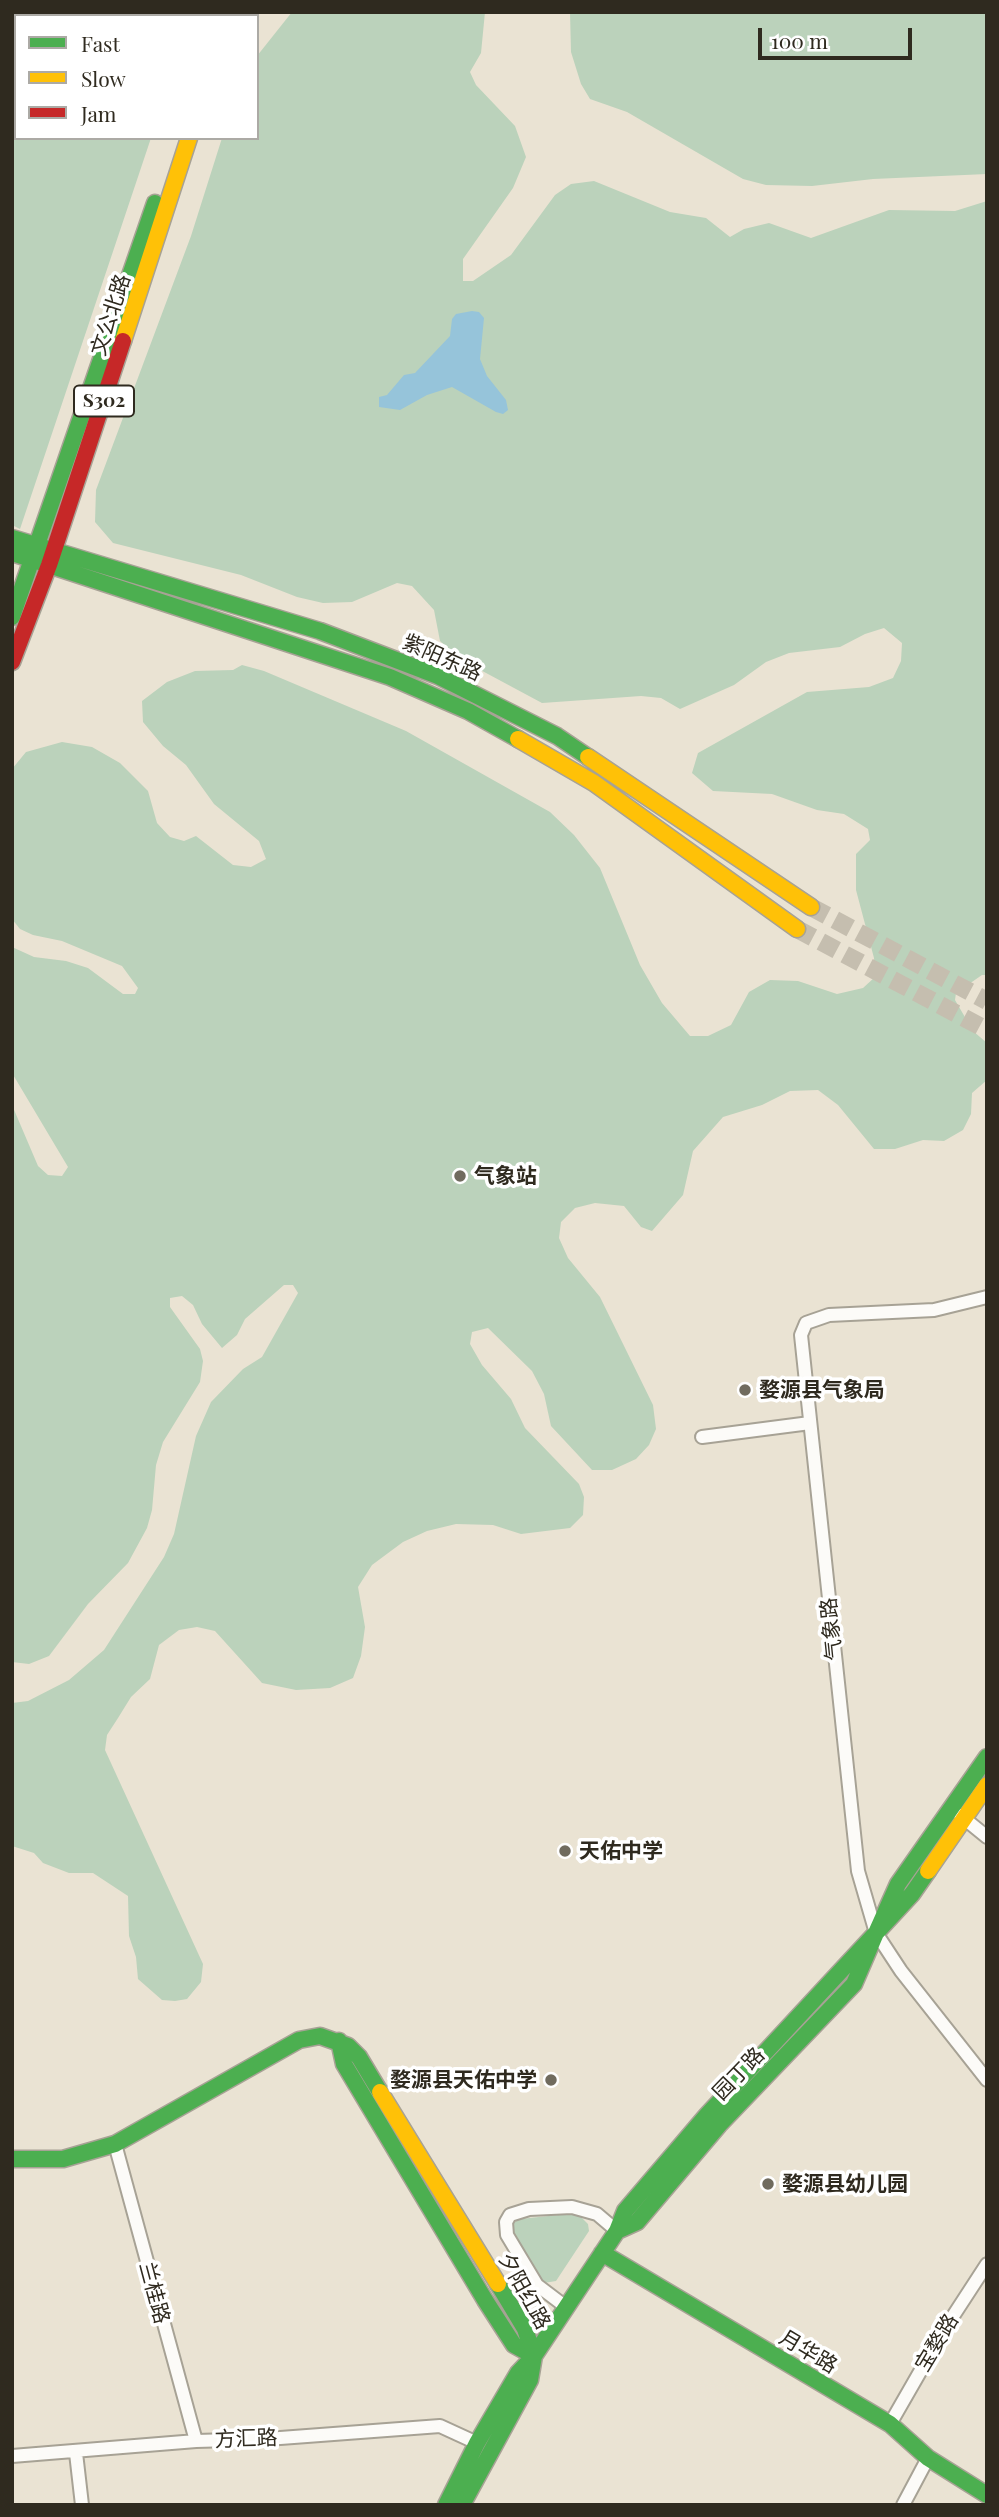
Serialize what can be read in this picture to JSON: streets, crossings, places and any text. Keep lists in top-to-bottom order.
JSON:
{
  "streets": {
    "main road": [
      "文公北路",
      "S302",
      "紫阳东路",
      "园丁路",
      "夕阳红路",
      "月华路"
    ],
    "street": [
      "气象路",
      "兰桂路",
      "宝婺路",
      "方汇路"
    ]
  },
  "crossings": [
    ["文公北路", "紫阳东路"],
    ["气象路", "园丁路"],
    ["园丁路", "夕阳红路"],
    ["园丁路", "月华路"],
    ["园丁路", "方汇路"],
    ["夕阳红路", "兰桂路"],
    ["兰桂路", "方汇路"],
    ["宝婺路", "月华路"]
  ],
  "places": [
    "气象站",
    "婺源县气象局",
    "天佑中学",
    "婺源县天佑中学",
    "婺源县幼儿园"
  ],
  "legend": ["Fast", "Slow", "Jam"],
  "scale_bar": "100 m"
}
